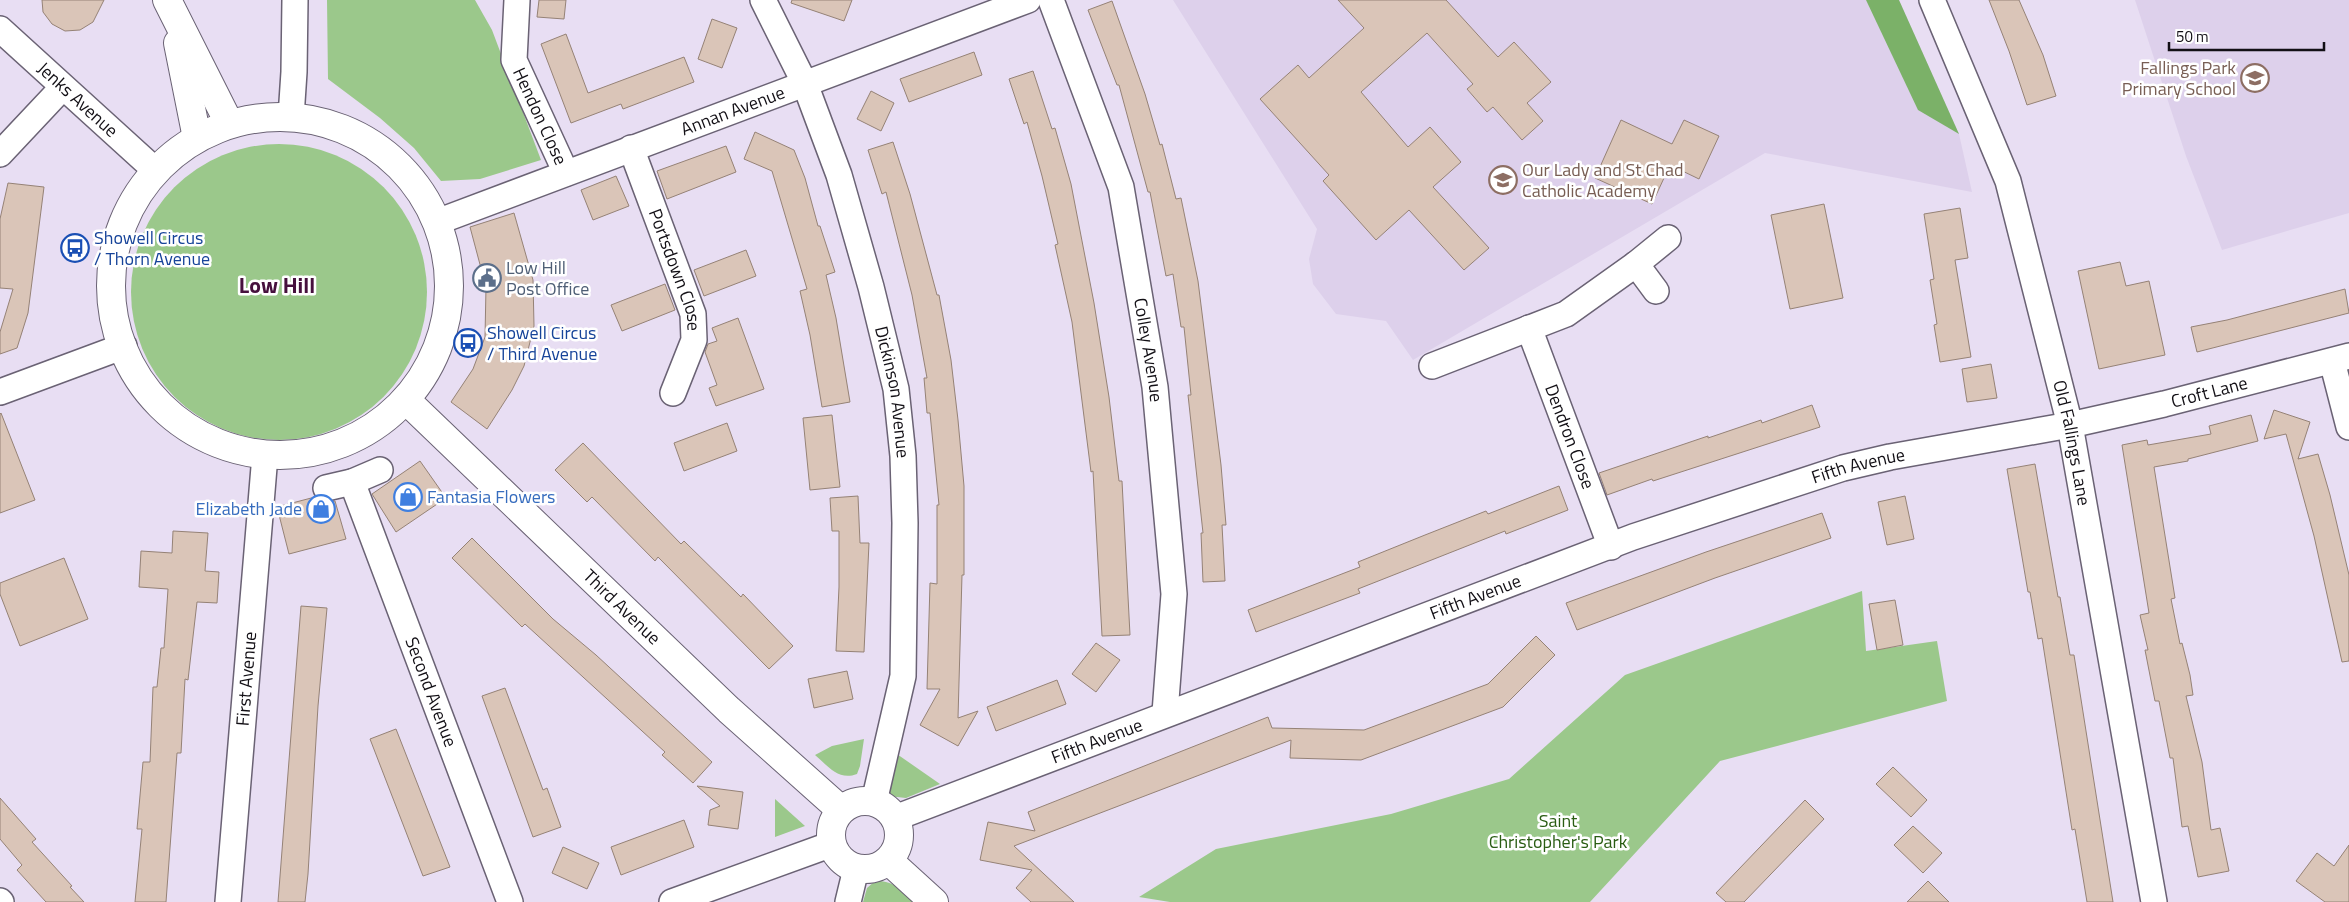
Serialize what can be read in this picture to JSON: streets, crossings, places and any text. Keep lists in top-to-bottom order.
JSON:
{
  "streets": {
    "street": [
      "Jenks Avenue",
      "Annan Avenue",
      "Hendon Close",
      "Portsdown Close",
      "Colley Avenue",
      "Croft Lane",
      "Dickinson Avenue",
      "Dendron Close",
      "Old Fallings Lane",
      "Fifth Avenue",
      "Third Avenue",
      "First Avenue",
      "Second Avenue"
    ]
  },
  "crossings": [
    ["Annan Avenue", "Hendon Close"],
    ["Annan Avenue", "Portsdown Close"],
    ["Annan Avenue", "Dickinson Avenue"],
    ["Colley Avenue", "Fifth Avenue"],
    ["Croft Lane", "Old Fallings Lane"],
    ["Croft Lane", "Fifth Avenue"],
    ["Dickinson Avenue", "Fifth Avenue"],
    ["Dickinson Avenue", "Third Avenue"],
    ["Dendron Close", "Fifth Avenue"],
    ["Old Fallings Lane", "Fifth Avenue"],
    ["Fifth Avenue", "Third Avenue"]
  ],
  "districts": ["Low Hill"],
  "parks": ["Saint Christopher's Park"],
  "places": {
    "school or university": ["Fallings Park Primary School", "Our Lady and St Chad Catholic Academy"],
    "bus stop": ["Showell Circus / Thorn Avenue", "Showell Circus / Third Avenue"],
    "public building": ["Low Hill Post Office"],
    "shop": ["Fantasia Flowers", "Elizabeth Jade"]
  },
  "scale_bar": "50 m"
}
